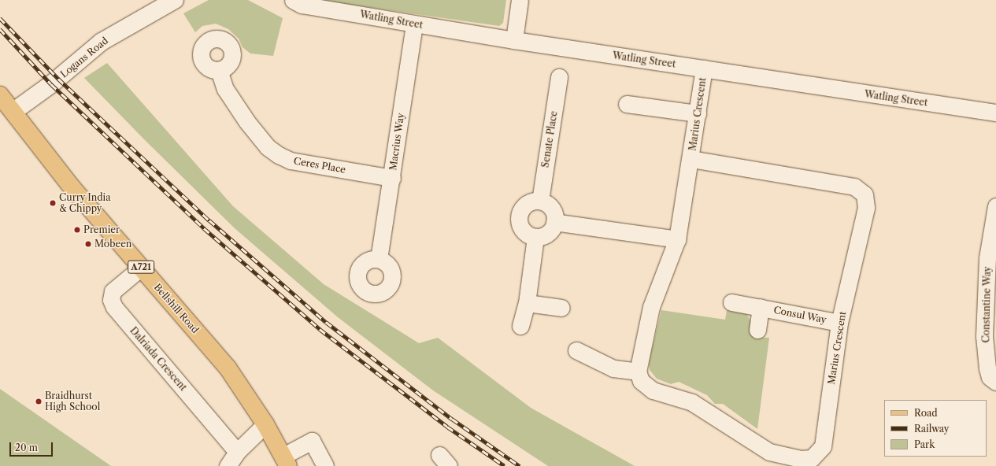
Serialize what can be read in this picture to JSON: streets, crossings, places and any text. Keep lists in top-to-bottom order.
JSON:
{
  "streets": {
    "main road": ["A721", "Bellshill Road"],
    "street": [
      "Watling Street",
      "Logans Road",
      "Marius Crescent",
      "Senate Place",
      "Macrius Way",
      "Ceres Place",
      "Constantine Way",
      "Consul Way",
      "Dalriada Crescent"
    ]
  },
  "crossings": [
    ["Watling Street", "Marius Crescent"],
    ["Watling Street", "Macrius Way"],
    ["Logans Road", "Bellshill Road"],
    ["Marius Crescent", "Consul Way"],
    ["Macrius Way", "Ceres Place"],
    ["Bellshill Road", "Dalriada Crescent"]
  ],
  "places": [
    "Curry India & Chippy",
    "Premier",
    "Mobeen",
    "Braidhurst High School"
  ],
  "legend": ["Road", "Railway", "Park"],
  "scale_bar": "20 m"
}
